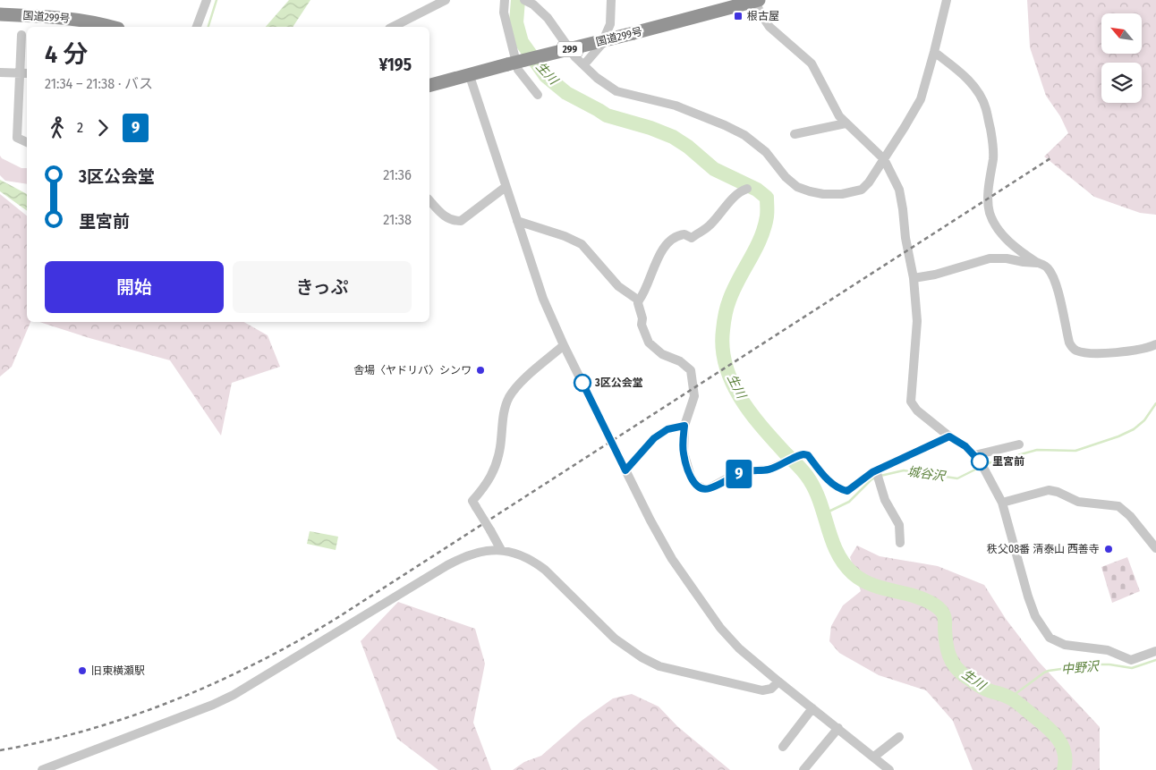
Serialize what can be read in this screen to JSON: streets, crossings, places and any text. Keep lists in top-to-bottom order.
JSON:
{
  "streets": {
    "highway": ["国道299号", "299"]
  },
  "water": ["生川", "城谷沢", "中野沢"],
  "places": {
    "transit": ["根古屋"],
    "other": [
      "舎場〈ヤドリバ〉シンワ",
      "3区公会堂",
      "里宮前",
      "秩父08番 清泰山 西善寺",
      "旧東横瀬駅"
    ]
  },
  "lines": ["bus line 9"],
  "north": "top left",
  "page": {
    "on_map": "9",
    "heading": ["4 分", "21:34 – 21:38 · バス", "¥195"],
    "legs": ["2", "9"],
    "list": [
      {
        "name": "3区公会堂",
        "value": "21:36"
      },
      {
        "name": "里宮前",
        "value": "21:38"
      }
    ],
    "buttons": ["開始", "きっぷ"]
  }
}
